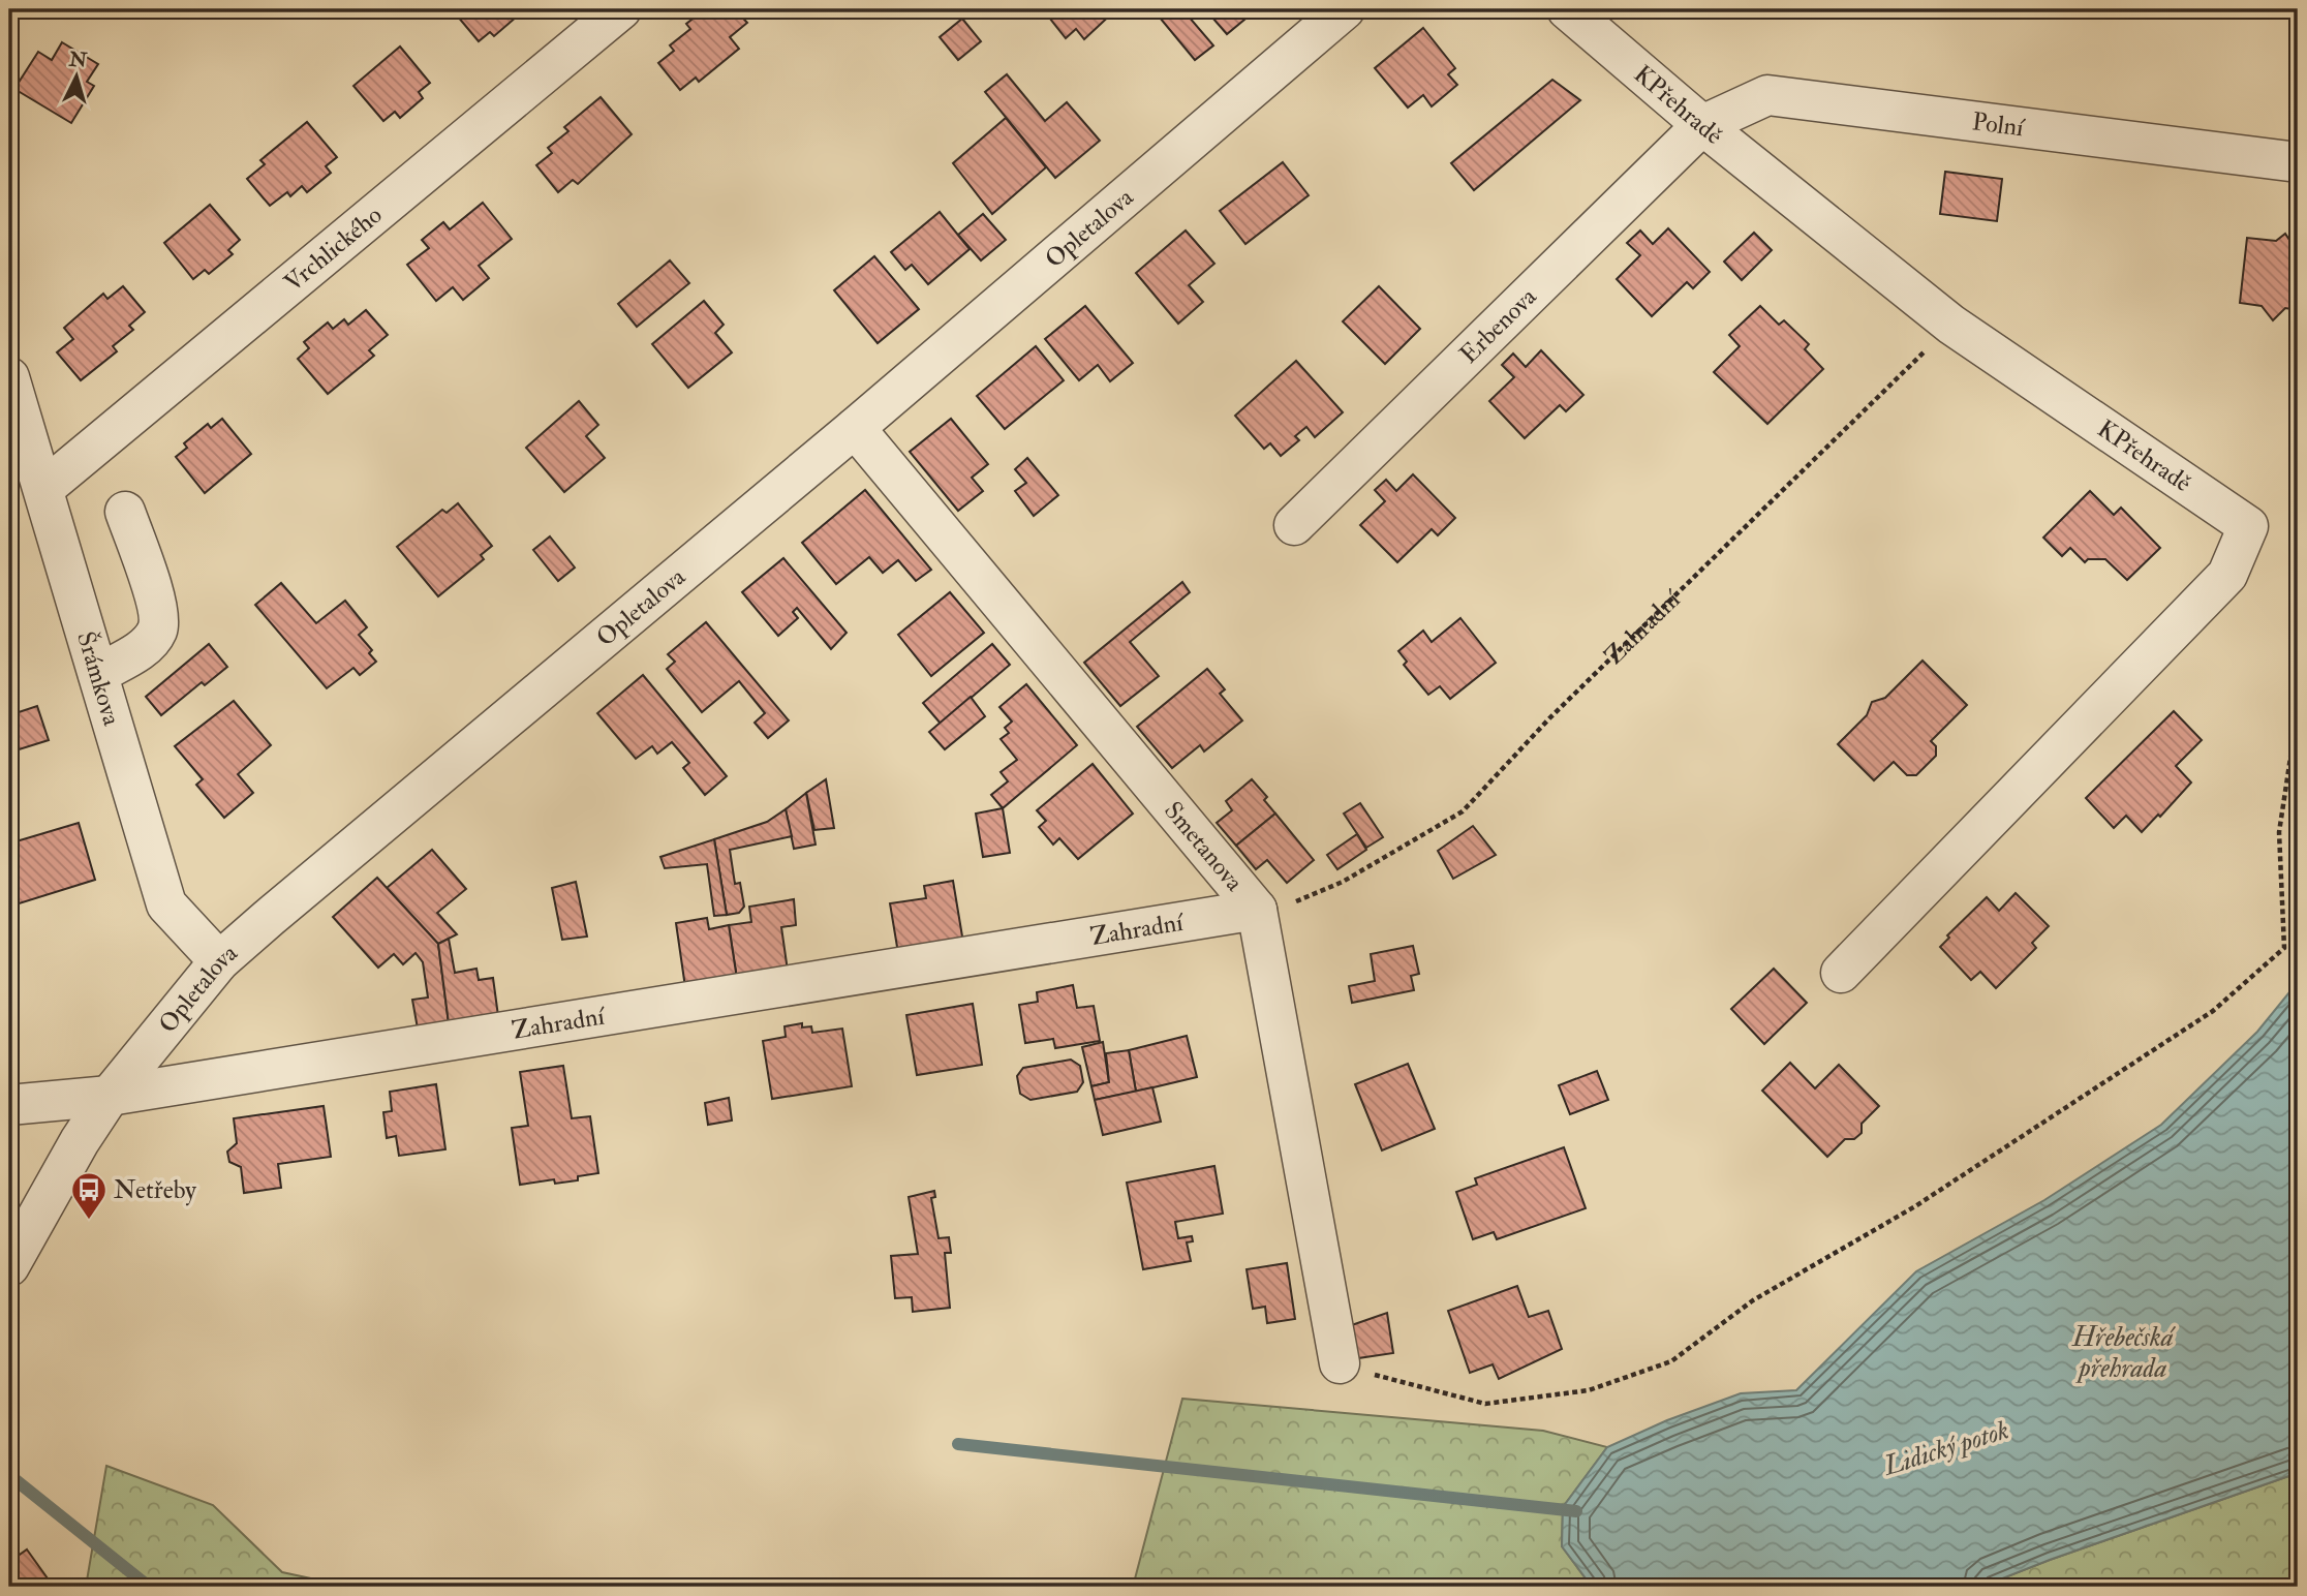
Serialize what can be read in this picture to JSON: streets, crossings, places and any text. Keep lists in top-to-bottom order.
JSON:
{
  "streets": {
    "street": [
      "KPřehradě",
      "Polní",
      "Opletalova",
      "Vrchlického",
      "Erbenova",
      "Zahradní",
      "Šrámkova",
      "Smetanova"
    ]
  },
  "crossings": [
    ["KPřehradě", "Polní"],
    ["KPřehradě", "Erbenova"],
    ["KPřehradě", "Zahradní"],
    ["Polní", "Erbenova"],
    ["Opletalova", "Zahradní"],
    ["Opletalova", "Šrámkova"],
    ["Opletalova", "Smetanova"],
    ["Vrchlického", "Šrámkova"],
    ["Zahradní", "Smetanova"]
  ],
  "water": ["Hřebečská přehrada", "Lidický potok"],
  "places": {
    "bus stop": ["Netřeby"]
  },
  "north": "top"
}
